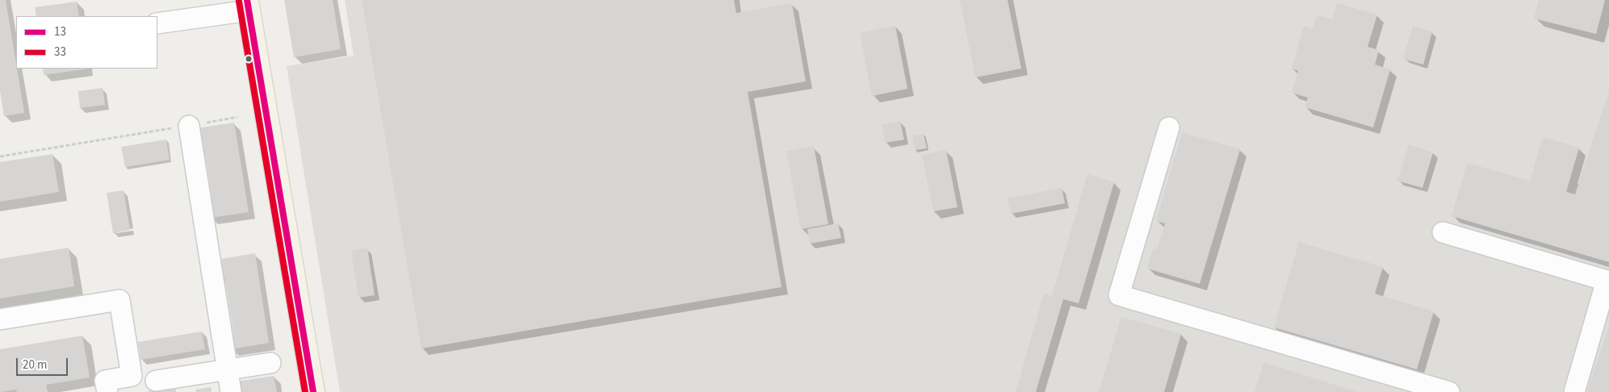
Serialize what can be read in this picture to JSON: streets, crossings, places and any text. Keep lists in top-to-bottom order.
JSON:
{
  "lines": ["transit line 13", "transit line 33"],
  "legend": ["13", "33"],
  "scale_bar": "20 m"
}
